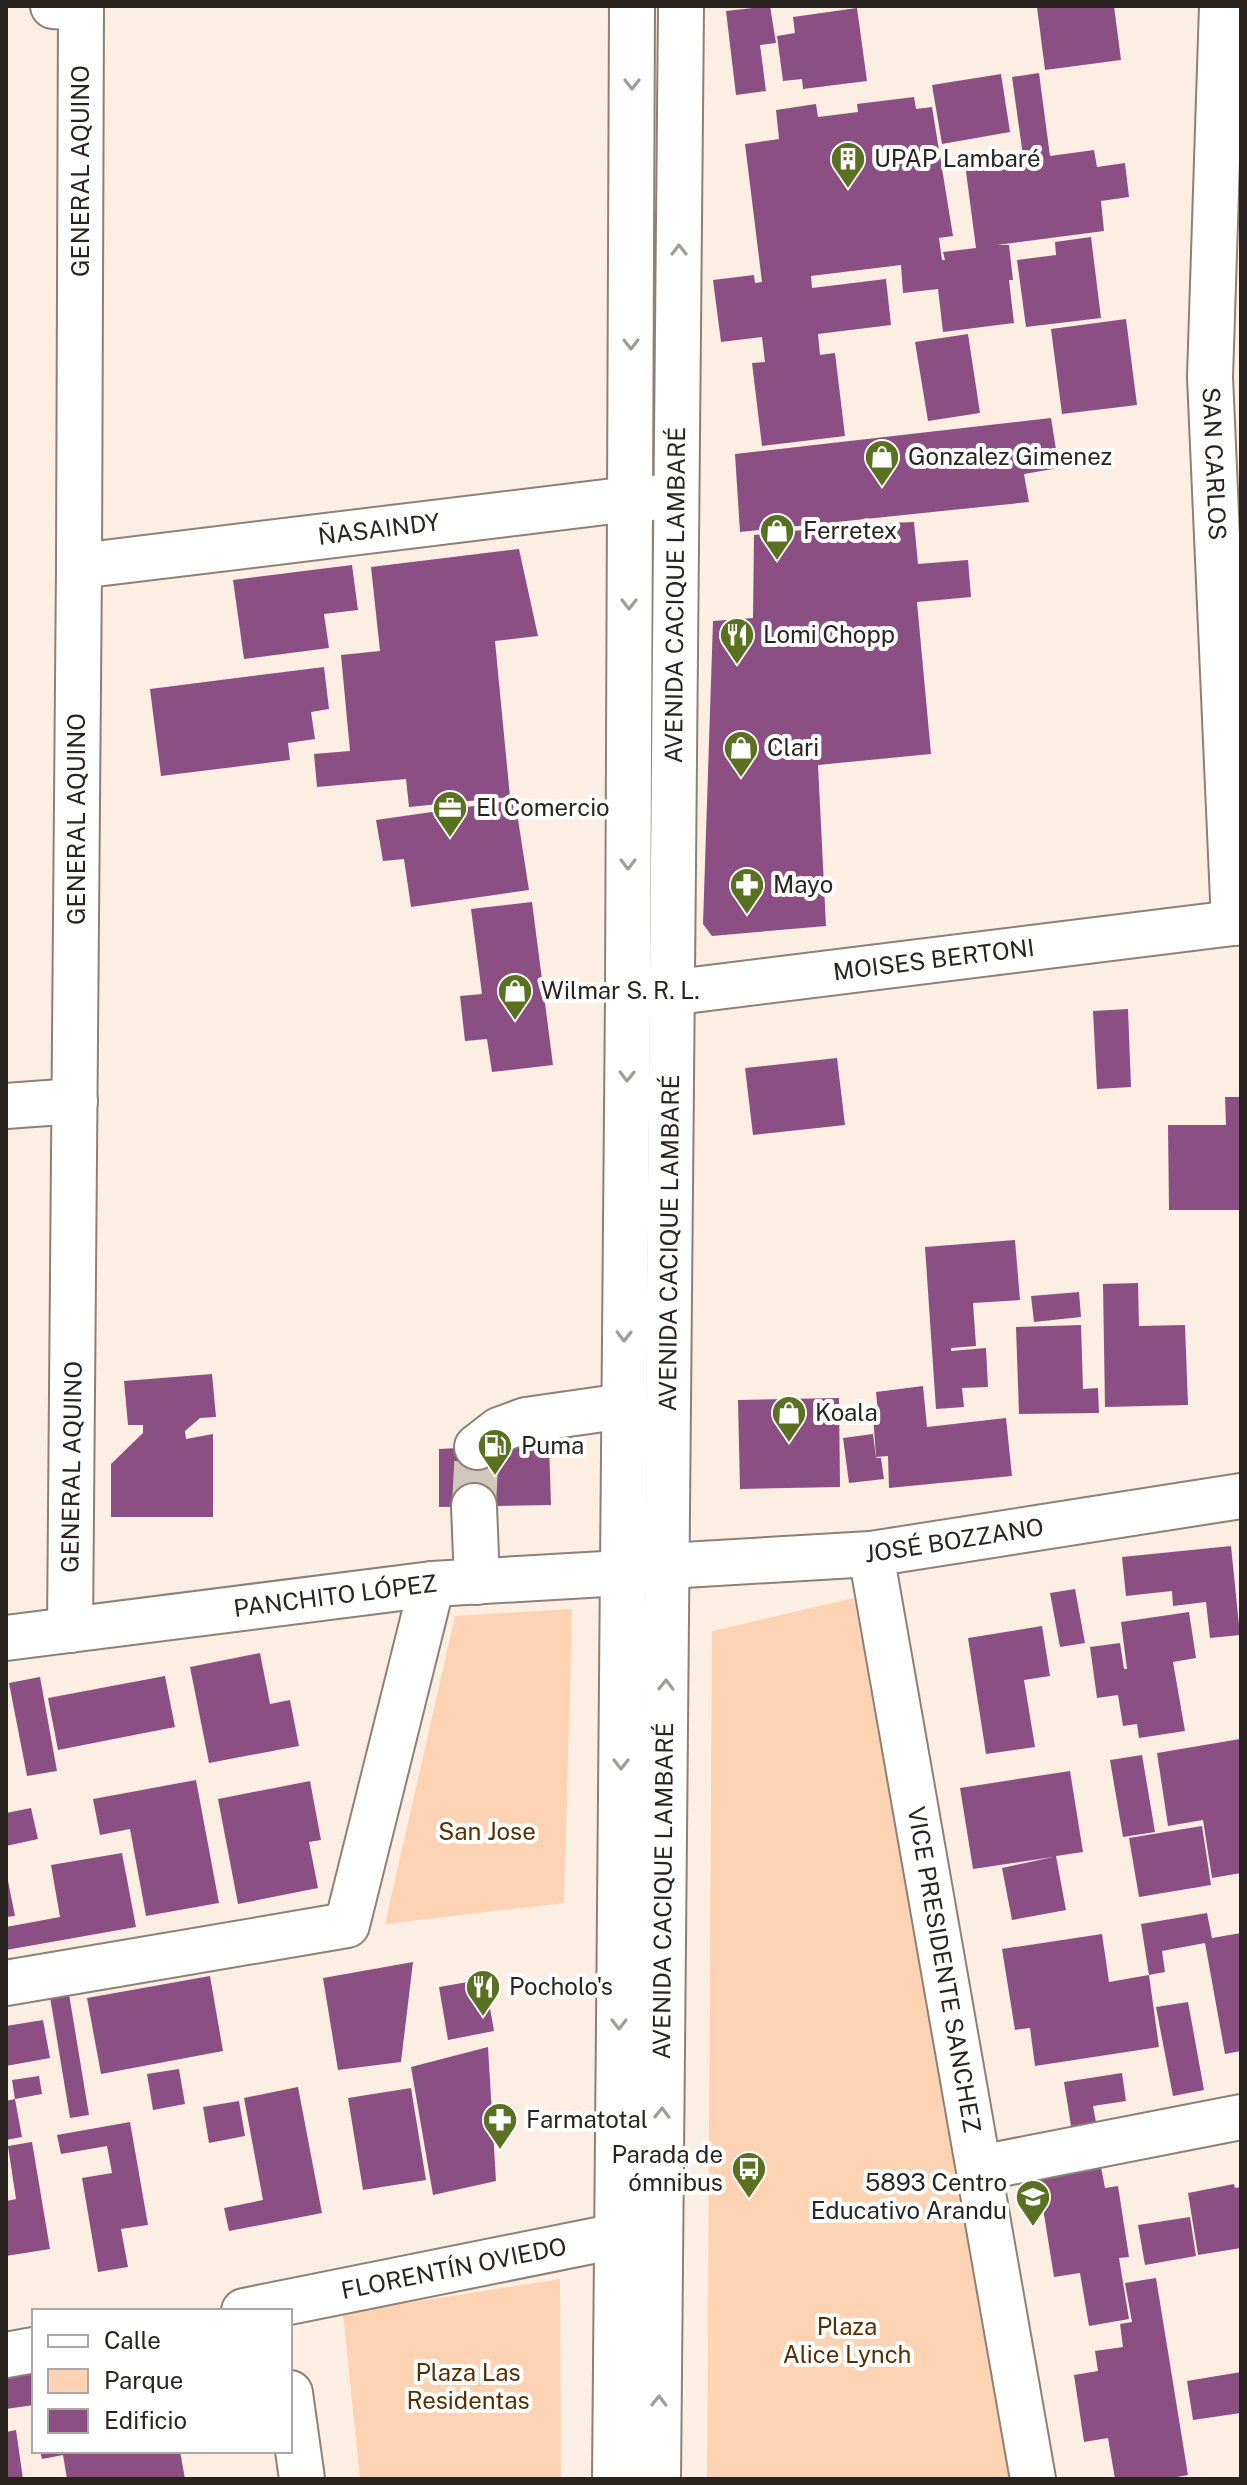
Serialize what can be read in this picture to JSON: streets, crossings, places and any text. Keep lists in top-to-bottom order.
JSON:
{
  "streets": {
    "street": [
      "GENERAL AQUINO",
      "SAN CARLOS",
      "ÑASAINDY",
      "AVENIDA CACIQUE LAMBARÉ",
      "MOISES BERTONI",
      "JOSÉ BOZZANO",
      "PANCHITO LÓPEZ",
      "VICE PRESIDENTE SANCHEZ",
      "FLORENTÍN OVIEDO"
    ]
  },
  "crossings": [
    ["GENERAL AQUINO", "ÑASAINDY"],
    ["GENERAL AQUINO", "PANCHITO LÓPEZ"],
    ["SAN CARLOS", "MOISES BERTONI"],
    ["ÑASAINDY", "AVENIDA CACIQUE LAMBARÉ"],
    ["AVENIDA CACIQUE LAMBARÉ", "MOISES BERTONI"],
    ["AVENIDA CACIQUE LAMBARÉ", "JOSÉ BOZZANO"],
    ["AVENIDA CACIQUE LAMBARÉ", "PANCHITO LÓPEZ"],
    ["AVENIDA CACIQUE LAMBARÉ", "FLORENTÍN OVIEDO"],
    ["JOSÉ BOZZANO", "PANCHITO LÓPEZ"],
    ["JOSÉ BOZZANO", "VICE PRESIDENTE SANCHEZ"]
  ],
  "parks": ["San Jose", "Plaza Alice Lynch", "Plaza Las Residentas"],
  "places": {
    "building": ["UPAP Lambaré"],
    "shop": [
      "Gonzalez Gimenez",
      "Ferretex",
      "Clari",
      "Wilmar S. R. L.",
      "Koala"
    ],
    "restaurant": ["Lomi Chopp", "Pocholo's"],
    "office": ["El Comercio"],
    "pharmacy": ["Mayo", "Farmatotal"],
    "fuel station": ["Puma"],
    "bus stop": ["Parada de ómnibus"],
    "school or university": ["5893 Centro Educativo Arandu"]
  },
  "legend": ["Calle", "Parque", "Edificio"]
}
